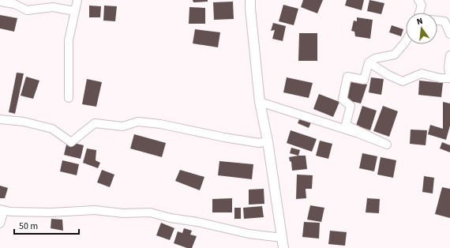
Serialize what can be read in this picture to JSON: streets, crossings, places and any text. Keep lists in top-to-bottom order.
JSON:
{
  "scale_bar": "50 m",
  "north": "top"
}
